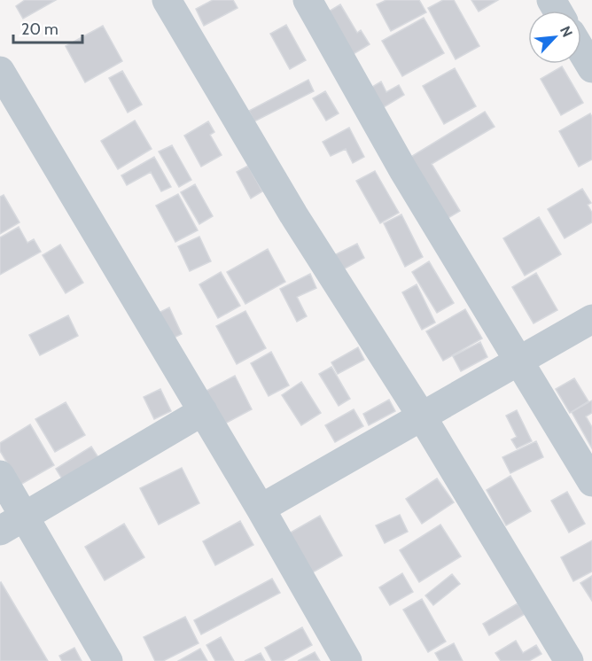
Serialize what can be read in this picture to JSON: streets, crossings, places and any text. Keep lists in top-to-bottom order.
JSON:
{
  "scale_bar": "20 m",
  "north": "top right"
}
